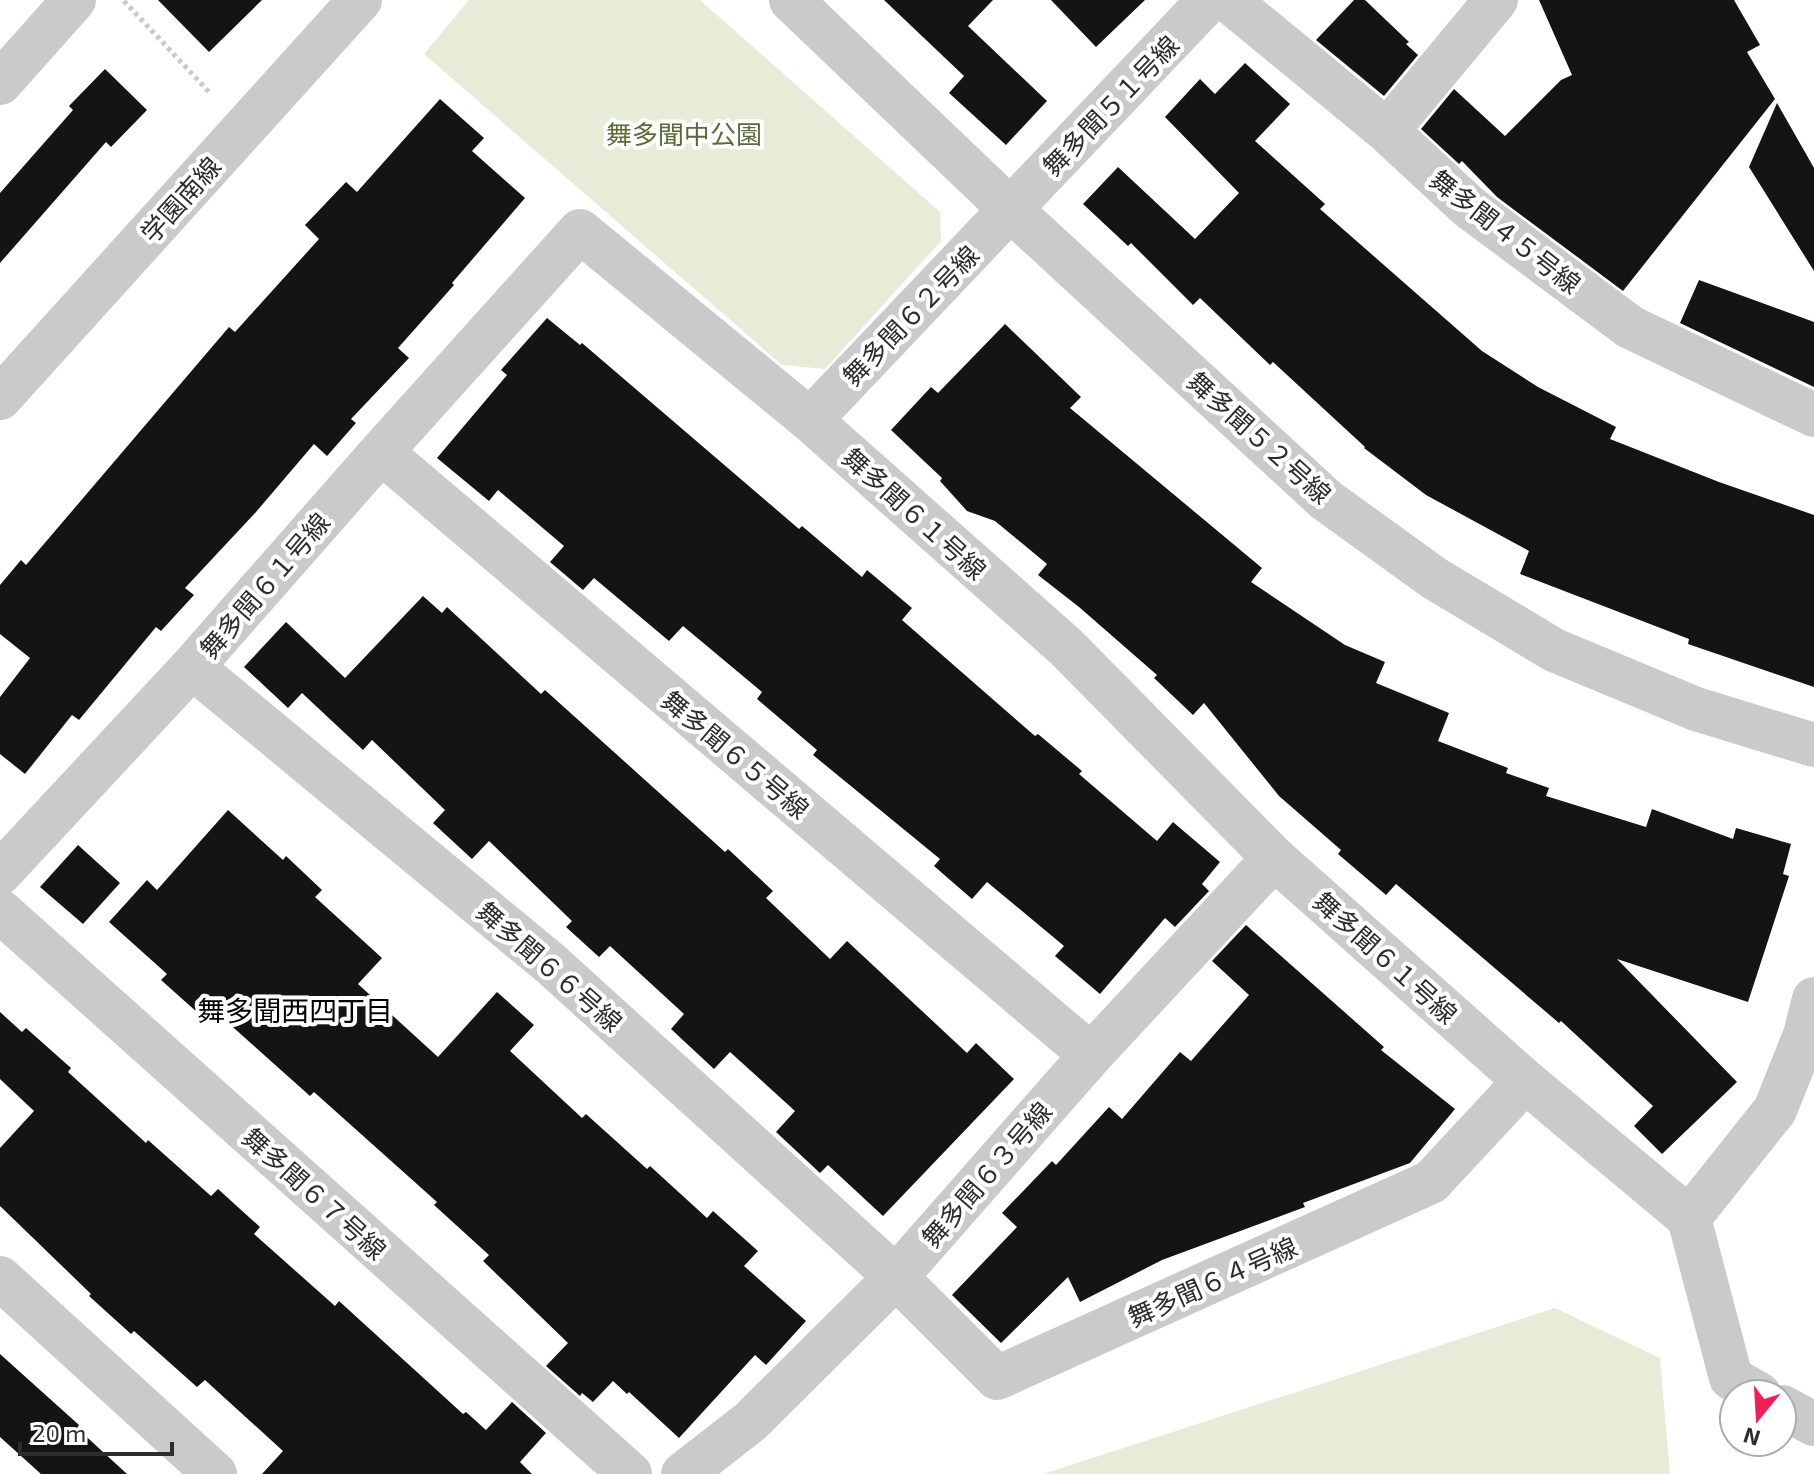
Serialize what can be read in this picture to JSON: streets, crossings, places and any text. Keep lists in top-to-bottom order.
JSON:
{
  "streets": {
    "street": [
      "舞多聞５１号線",
      "学園南線",
      "舞多聞４５号線",
      "舞多聞６２号線",
      "舞多聞５２号線",
      "舞多聞６１号線",
      "舞多聞６５号線",
      "舞多聞６６号線",
      "舞多聞６３号線",
      "舞多聞６７号線",
      "舞多聞６４号線"
    ]
  },
  "crossings": [
    ["舞多聞５１号線", "舞多聞６２号線"],
    ["舞多聞５１号線", "舞多聞５２号線"],
    ["舞多聞６２号線", "舞多聞５２号線"],
    ["舞多聞６２号線", "舞多聞６１号線"],
    ["舞多聞６１号線", "舞多聞６５号線"],
    ["舞多聞６１号線", "舞多聞６６号線"],
    ["舞多聞６１号線", "舞多聞６３号線"],
    ["舞多聞６１号線", "舞多聞６４号線"],
    ["舞多聞６５号線", "舞多聞６３号線"],
    ["舞多聞６６号線", "舞多聞６３号線"],
    ["舞多聞６６号線", "舞多聞６４号線"],
    ["舞多聞６３号線", "舞多聞６４号線"]
  ],
  "districts": ["舞多聞西四丁目"],
  "parks": ["舞多聞中公園"],
  "scale_bar": "20 m",
  "north": "bottom"
}
